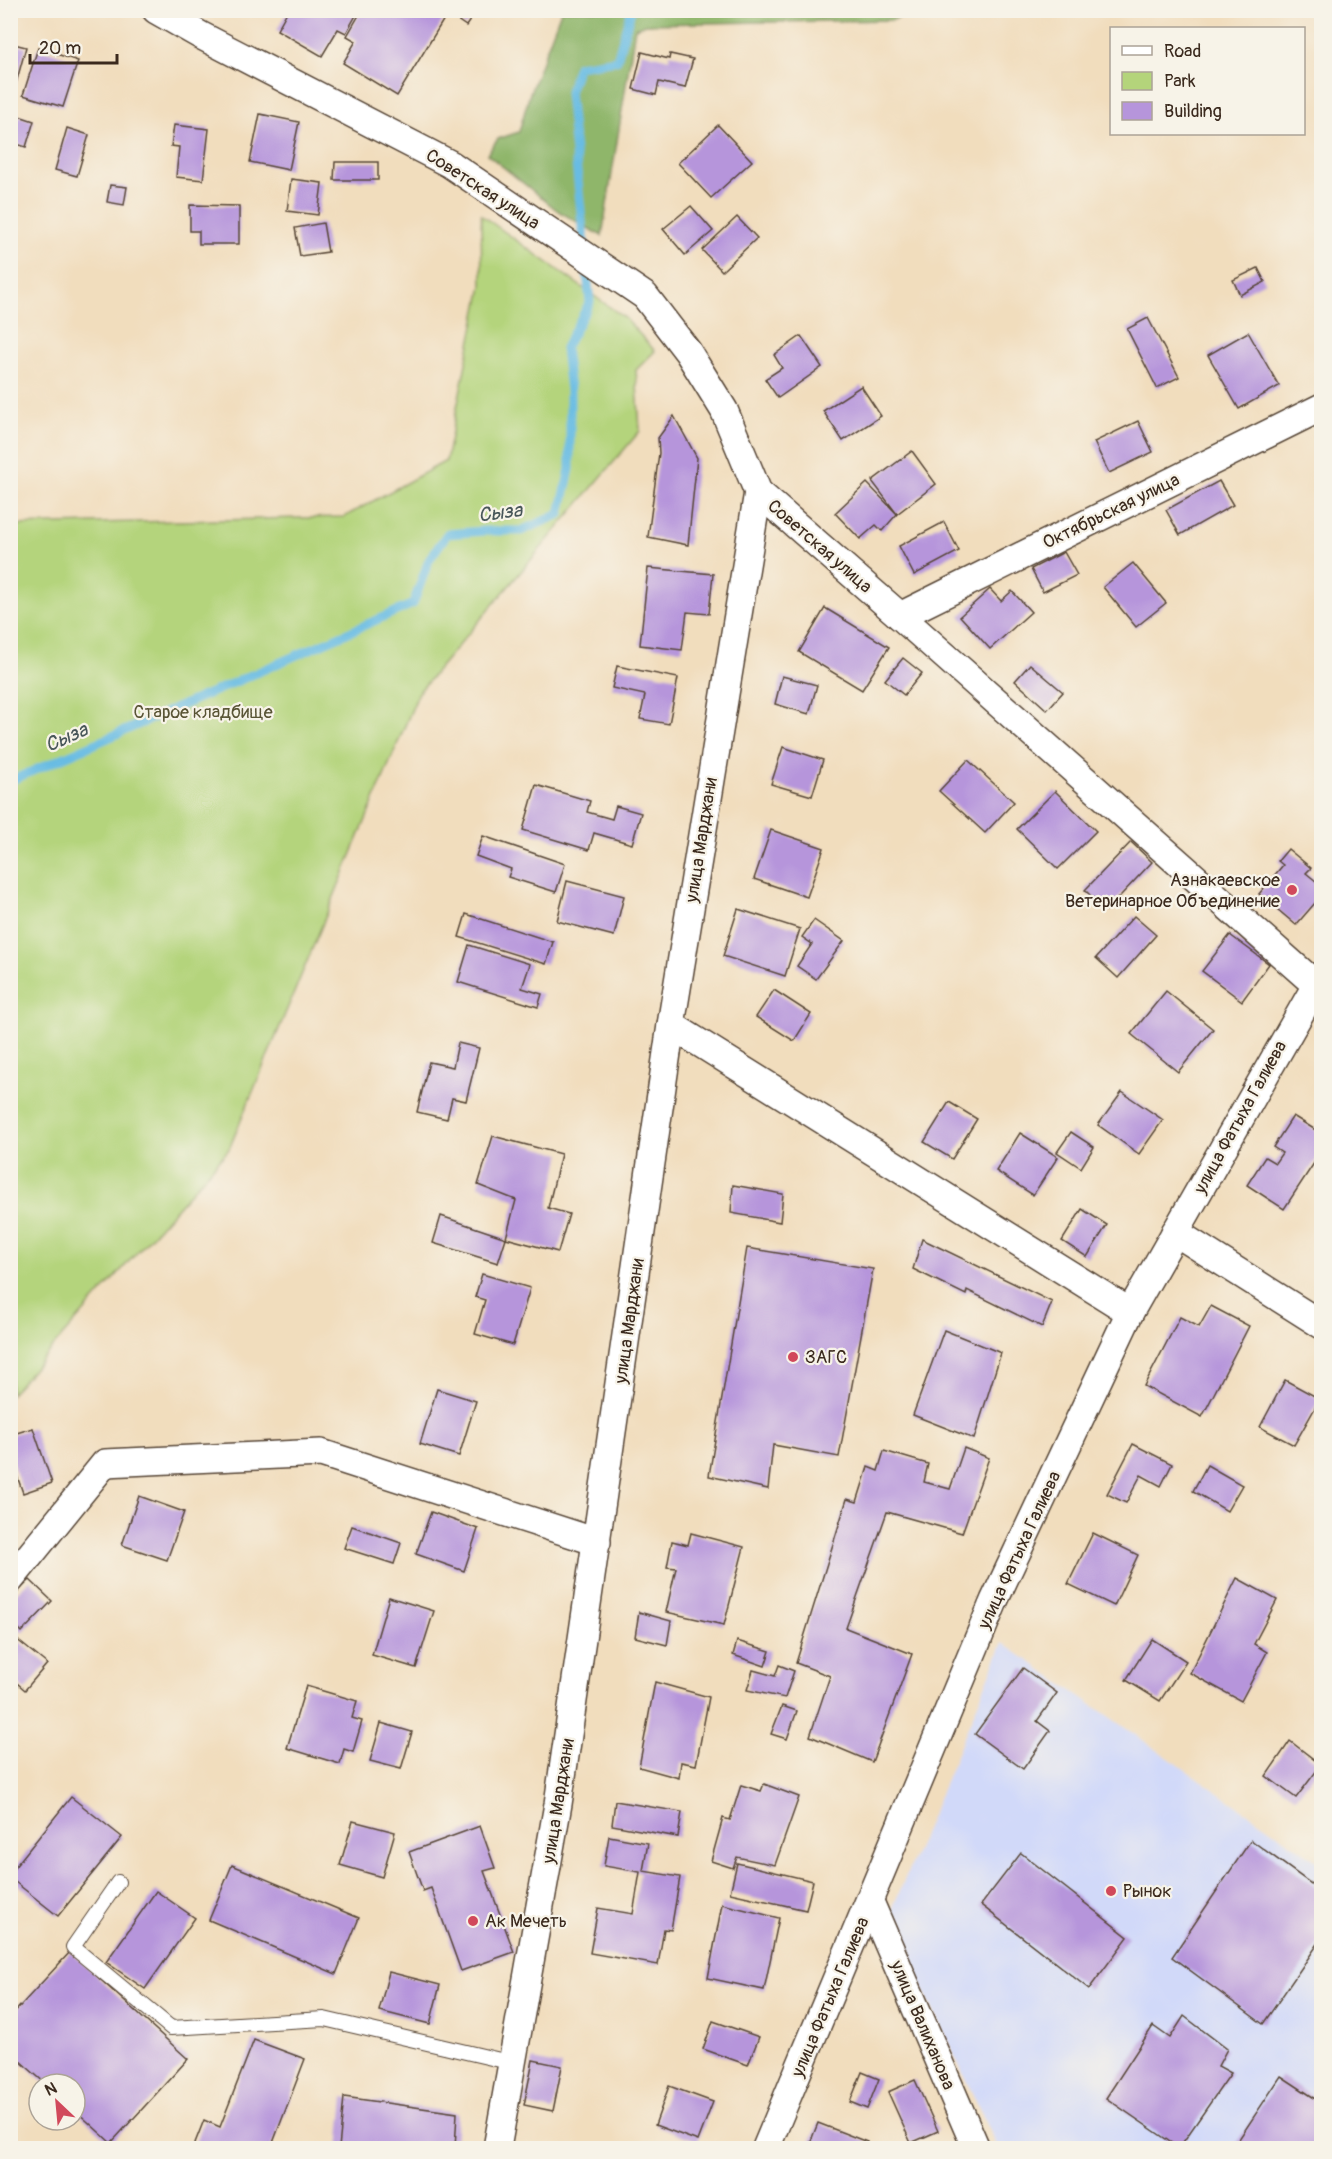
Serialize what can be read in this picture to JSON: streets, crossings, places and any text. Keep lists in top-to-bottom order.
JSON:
{
  "streets": {
    "street": [
      "Советская улица",
      "Октябрьская улица",
      "улица Марджани",
      "улица Фатыха Галиева",
      "улица Валиханова"
    ]
  },
  "crossings": [
    ["Советская улица", "Октябрьская улица"],
    ["Советская улица", "улица Марджани"],
    ["Советская улица", "улица Фатыха Галиева"],
    ["улица Фатыха Галиева", "улица Валиханова"]
  ],
  "water": ["Сыза"],
  "parks": ["Старое кладбище"],
  "places": [
    "Азнакаевское Ветеринарное Объединение",
    "ЗАГС",
    "Рынок",
    "Ак Мечеть"
  ],
  "legend": ["Road", "Park", "Building"],
  "scale_bar": "20 m",
  "north": "top left"
}
